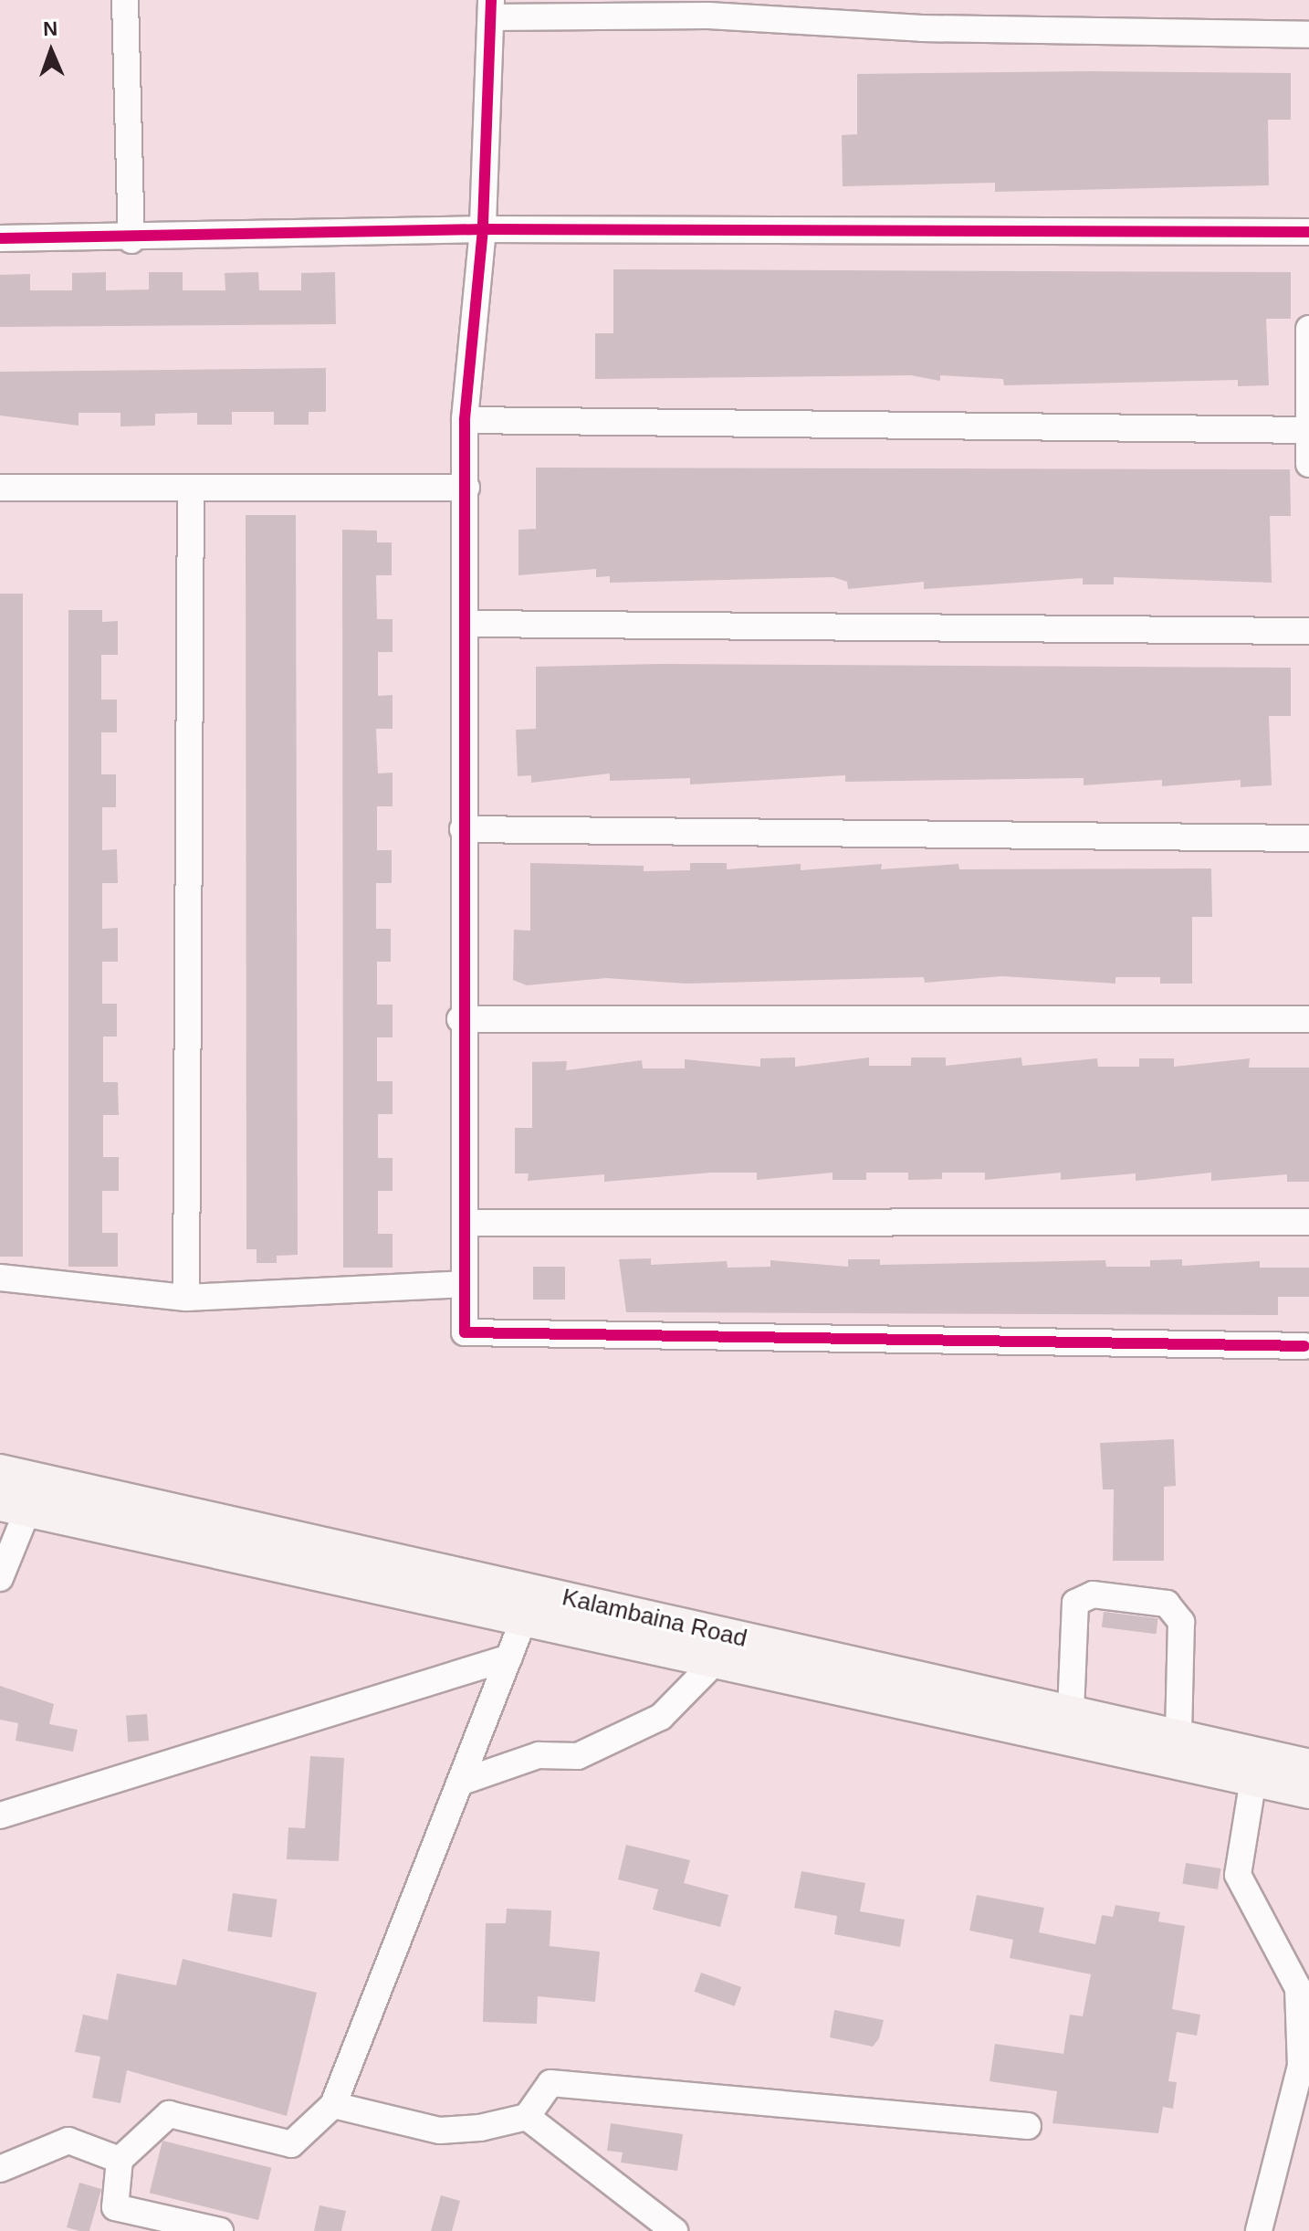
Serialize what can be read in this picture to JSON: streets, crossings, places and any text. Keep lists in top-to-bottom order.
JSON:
{
  "streets": {
    "main road": ["Kalambaina Road"]
  },
  "north": "top"
}
